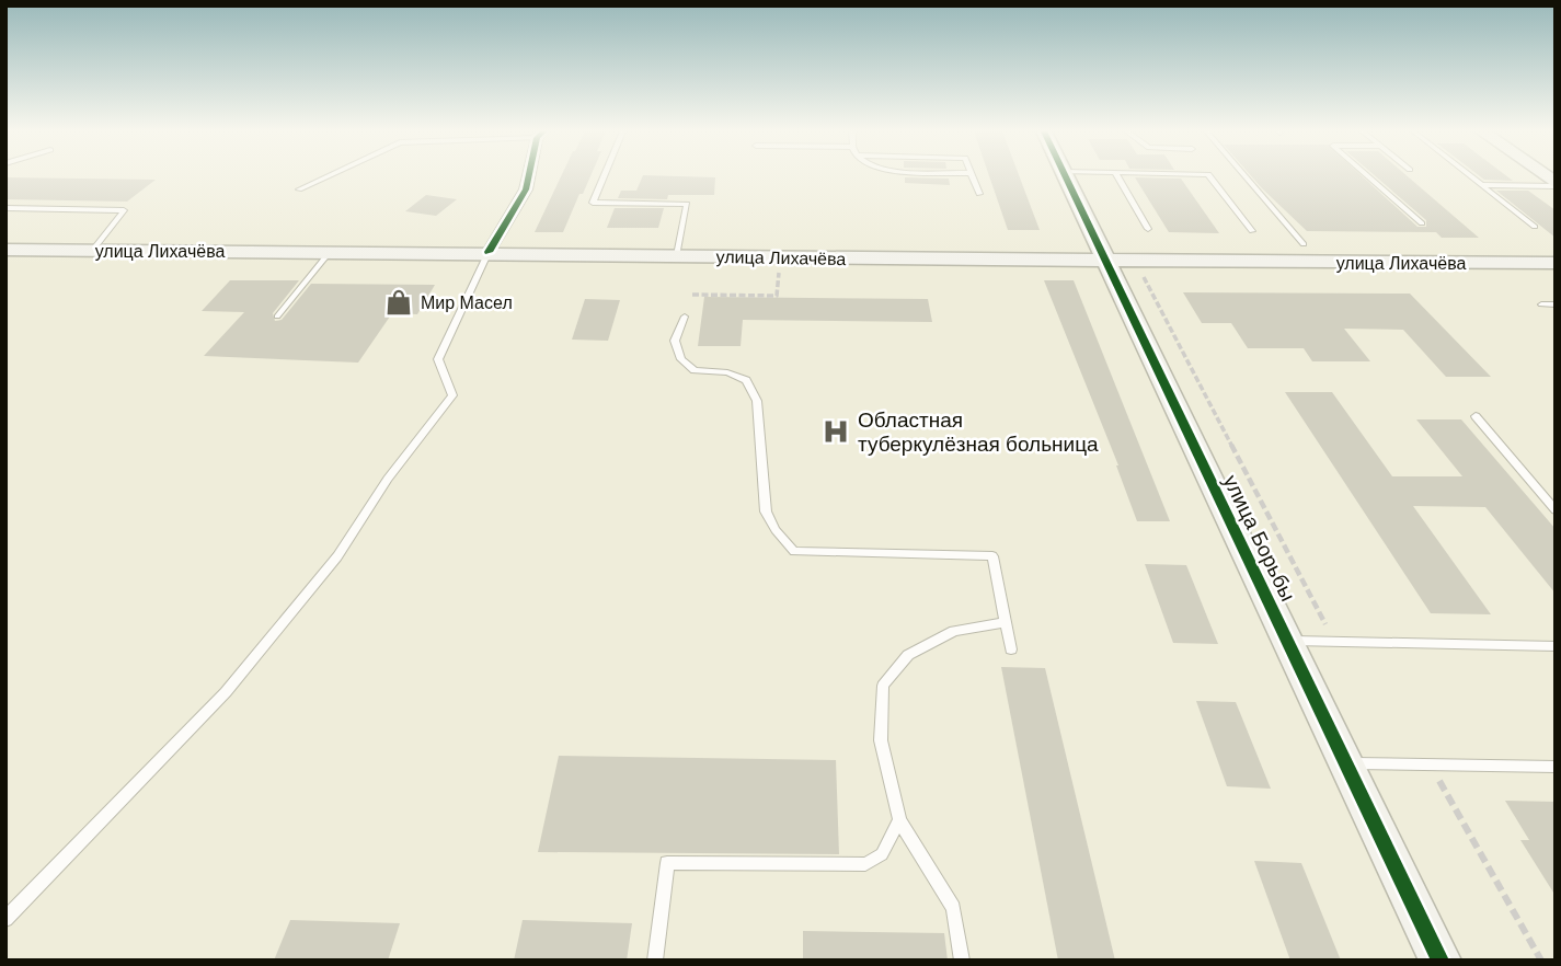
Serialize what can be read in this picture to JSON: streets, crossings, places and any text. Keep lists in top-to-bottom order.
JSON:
{
  "streets": {
    "main road": ["улица Лихачёва", "улица Борьбы"]
  },
  "crossings": [
    ["улица Лихачёва", "улица Борьбы"]
  ],
  "places": {
    "shop": ["Мир Масел"],
    "hospital": ["Областная туберкулёзная больница"]
  }
}
